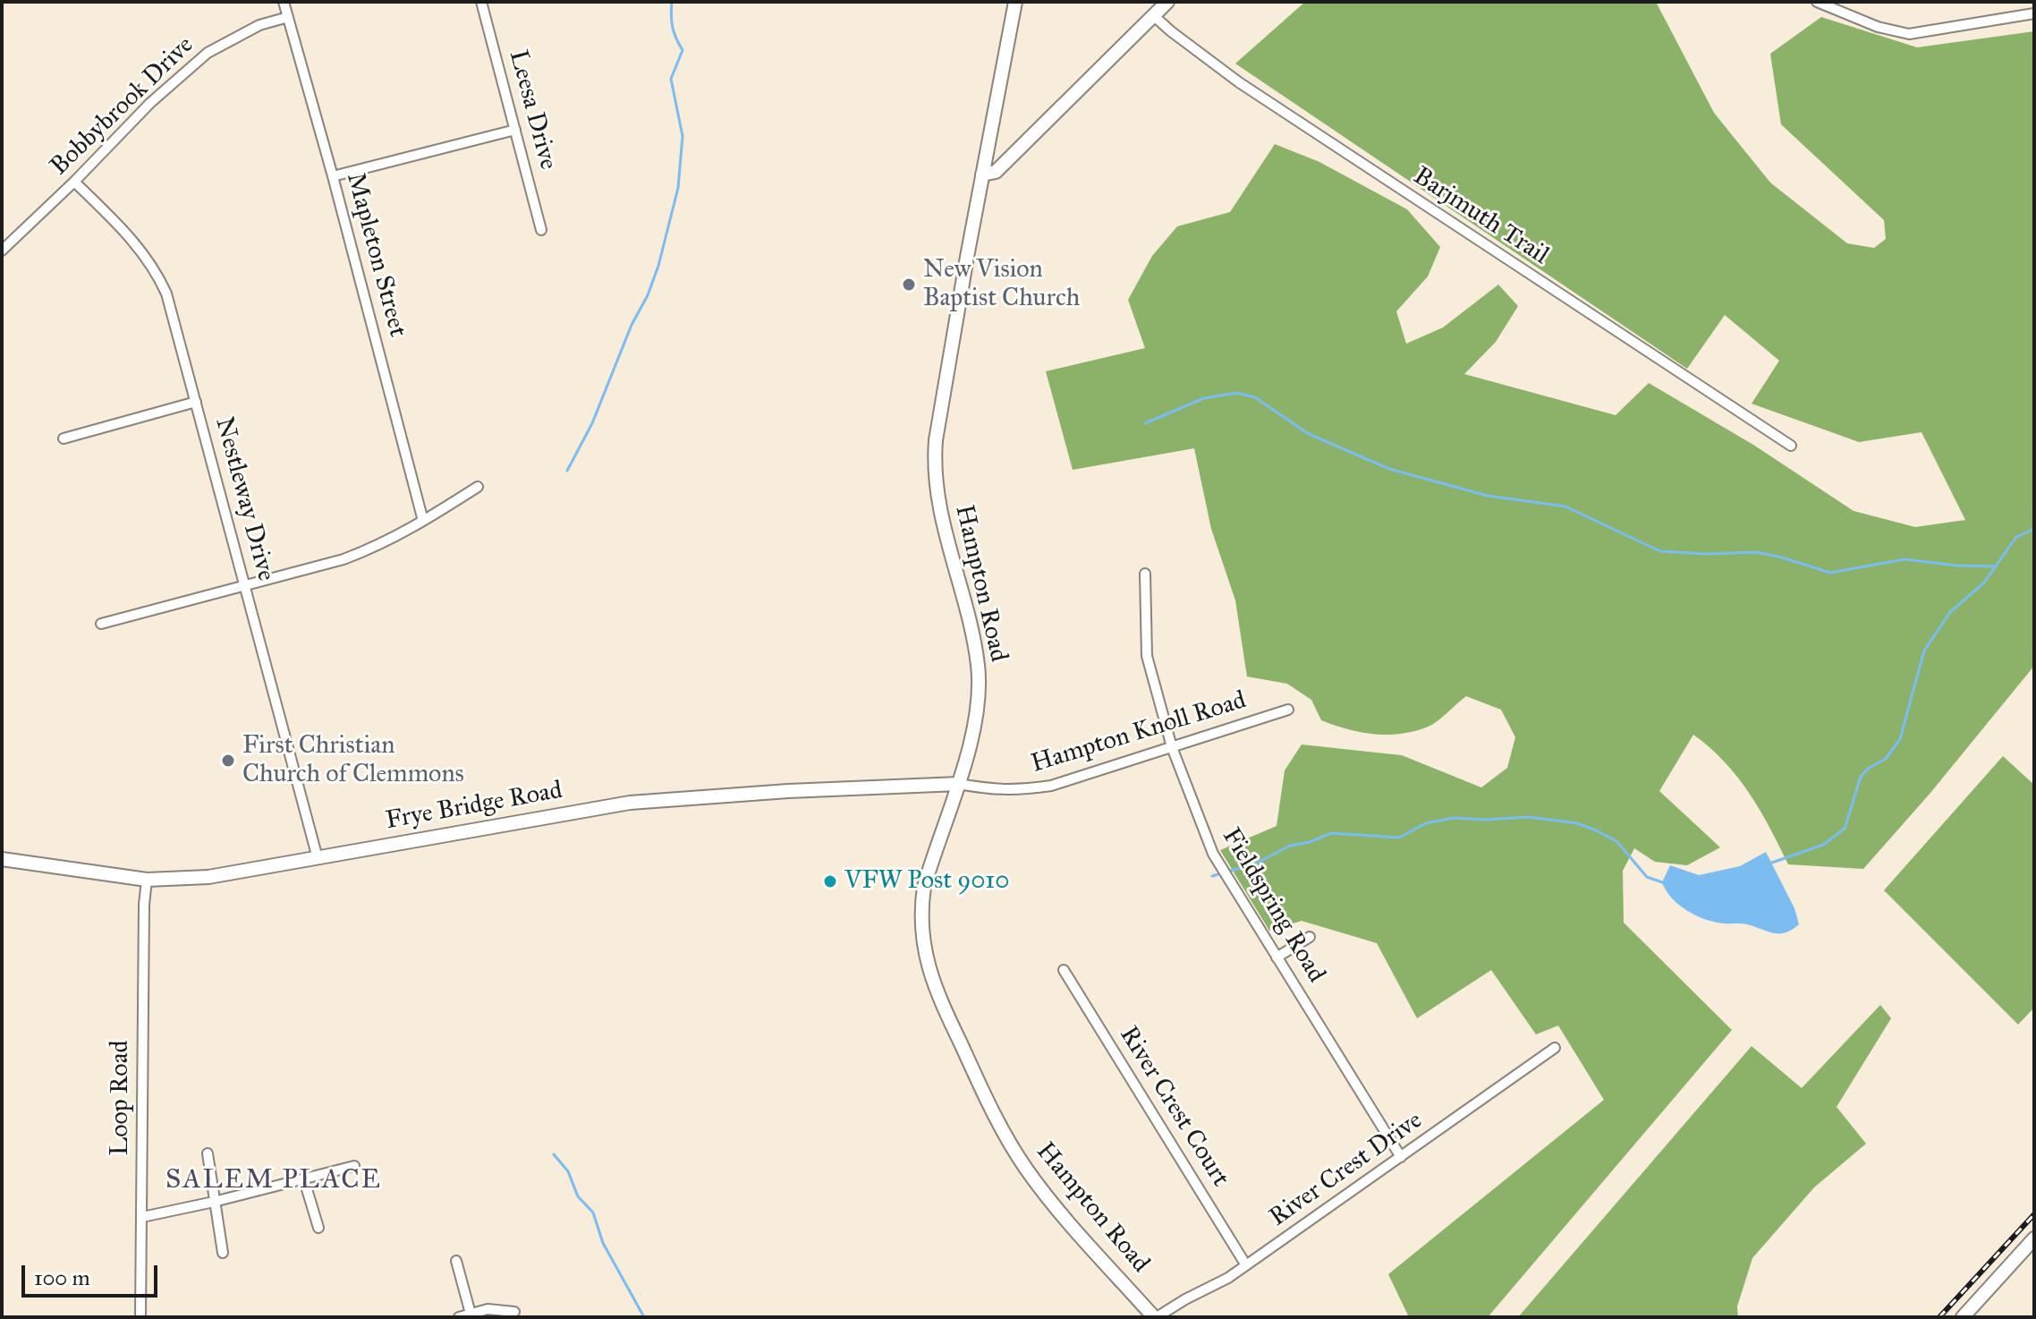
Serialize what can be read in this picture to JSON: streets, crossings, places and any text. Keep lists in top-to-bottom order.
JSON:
{
  "streets": {
    "main road": ["Hampton Road", "Frye Bridge Road"],
    "street": [
      "Bobbybrook Drive",
      "Leesa Drive",
      "Barjmuth Trail",
      "Mapleton Street",
      "Nestleway Drive",
      "Hampton Knoll Road",
      "Fieldspring Road",
      "Loop Road",
      "River Crest Court",
      "River Crest Drive"
    ]
  },
  "crossings": [
    ["Bobbybrook Drive", "Mapleton Street"],
    ["Bobbybrook Drive", "Nestleway Drive"],
    ["Nestleway Drive", "Frye Bridge Road"],
    ["Hampton Road", "Hampton Knoll Road"],
    ["Hampton Road", "Frye Bridge Road"],
    ["Hampton Road", "River Crest Drive"],
    ["Hampton Knoll Road", "Frye Bridge Road"],
    ["Hampton Knoll Road", "Fieldspring Road"],
    ["Frye Bridge Road", "Loop Road"],
    ["Fieldspring Road", "River Crest Drive"],
    ["River Crest Court", "River Crest Drive"]
  ],
  "districts": ["SALEM PLACE"],
  "places": ["New Vision Baptist Church", "First Christian Church of Clemmons", "VFW Post 9010"],
  "scale_bar": "100 m"
}
